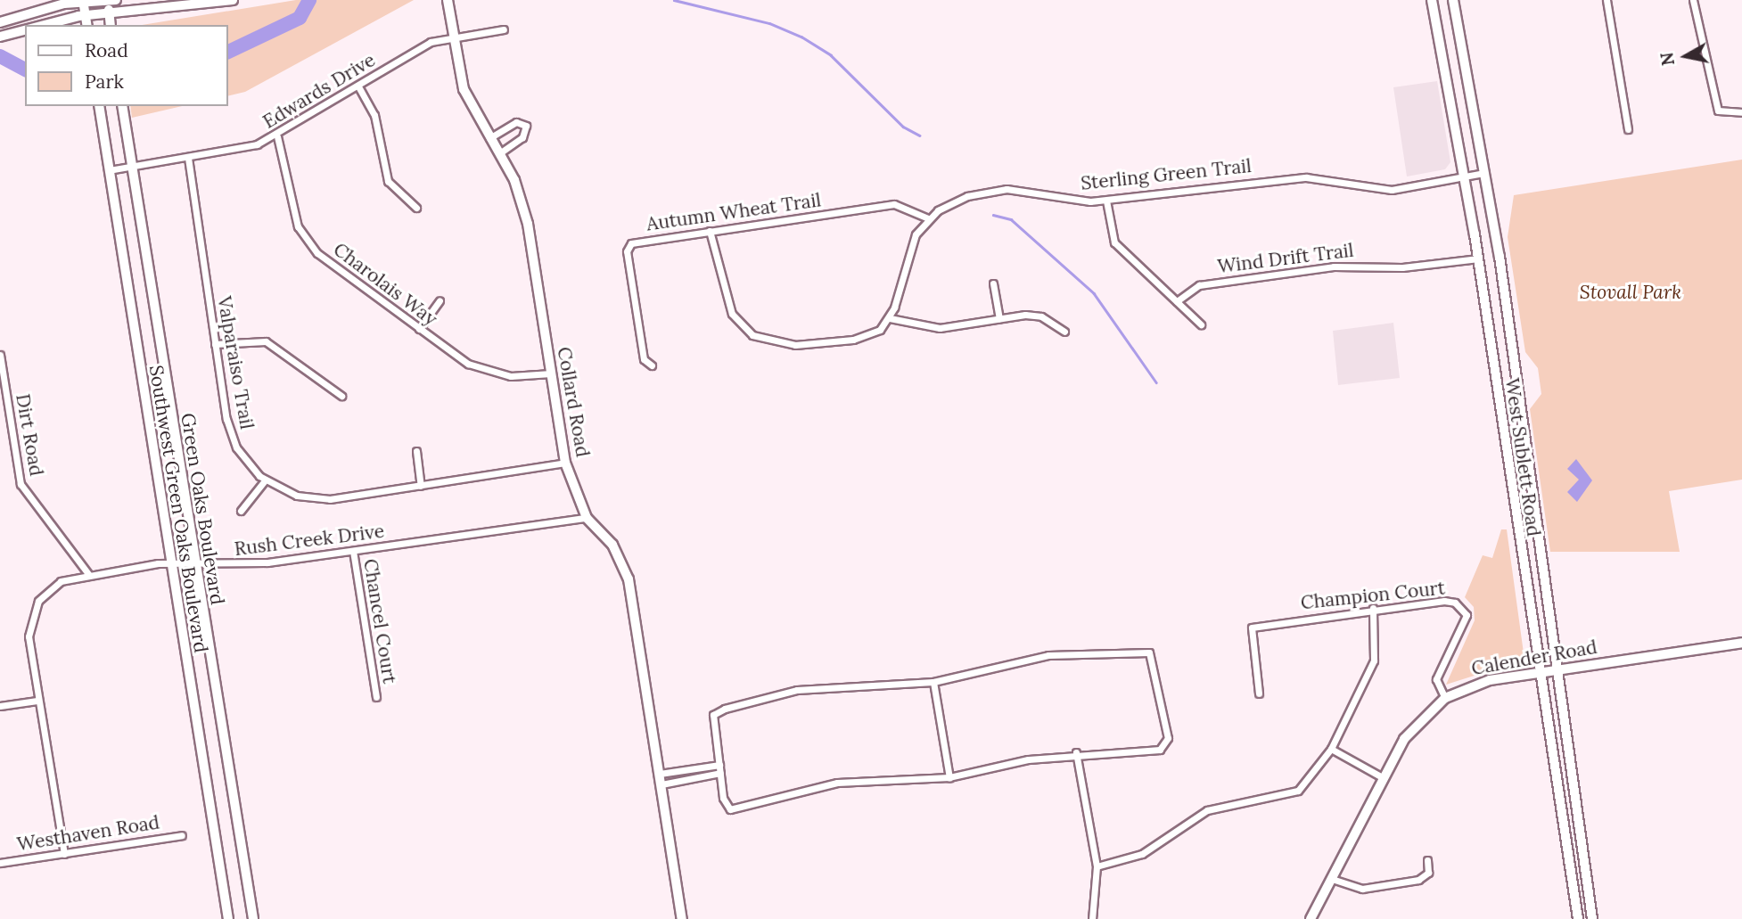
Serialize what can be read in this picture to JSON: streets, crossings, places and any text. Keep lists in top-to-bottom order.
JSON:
{
  "streets": {
    "main road": [
      "Collard Road",
      "West Sublett Road",
      "Southwest Green Oaks Boulevard",
      "Green Oaks Boulevard",
      "Calender Road"
    ],
    "street": [
      "Edwards Drive",
      "Sterling Green Trail",
      "Autumn Wheat Trail",
      "Wind Drift Trail",
      "Charolais Way",
      "Valparaiso Trail",
      "Dirt Road",
      "Rush Creek Drive",
      "Champion Court",
      "Chancel Court",
      "Westhaven Road"
    ]
  },
  "crossings": [
    ["Edwards Drive", "Charolais Way"],
    ["Edwards Drive", "Valparaiso Trail"],
    ["Edwards Drive", "Collard Road"],
    ["Edwards Drive", "Southwest Green Oaks Boulevard"],
    ["Edwards Drive", "Green Oaks Boulevard"],
    ["Sterling Green Trail", "Autumn Wheat Trail"],
    ["Sterling Green Trail", "West Sublett Road"],
    ["Wind Drift Trail", "West Sublett Road"],
    ["Charolais Way", "Collard Road"],
    ["Collard Road", "Rush Creek Drive"],
    ["Dirt Road", "Rush Creek Drive"],
    ["West Sublett Road", "Calender Road"],
    ["Southwest Green Oaks Boulevard", "Rush Creek Drive"],
    ["Green Oaks Boulevard", "Rush Creek Drive"],
    ["Rush Creek Drive", "Chancel Court"],
    ["Rush Creek Drive", "Westhaven Road"],
    ["Champion Court", "Calender Road"]
  ],
  "parks": ["Stovall Park"],
  "legend": ["Road", "Park"],
  "north": "left"
}
